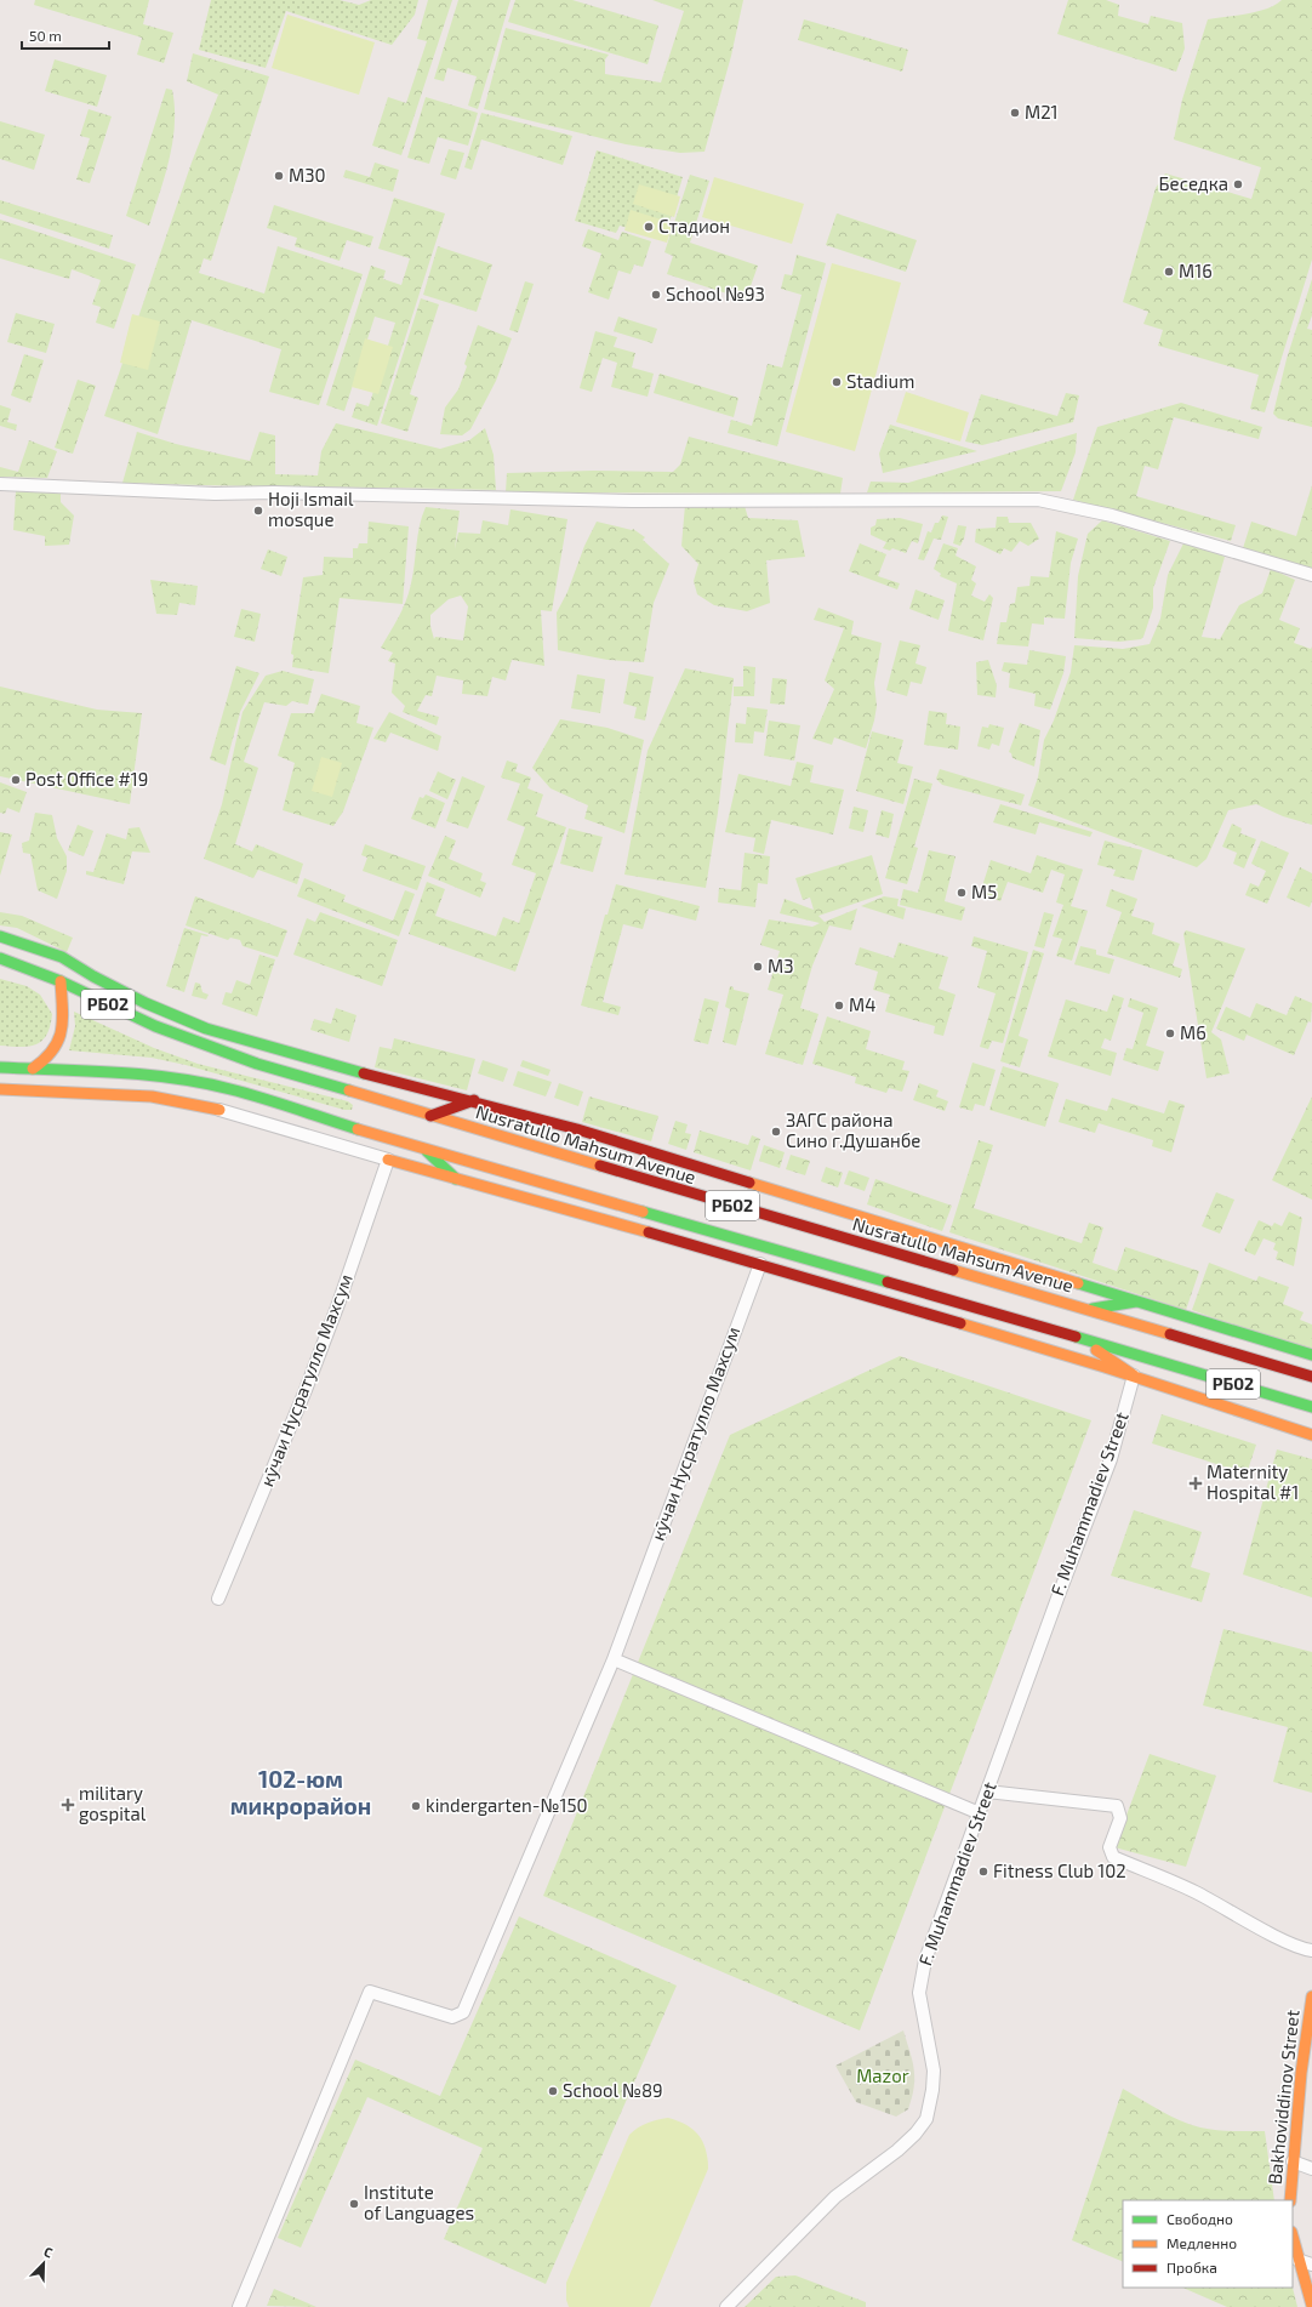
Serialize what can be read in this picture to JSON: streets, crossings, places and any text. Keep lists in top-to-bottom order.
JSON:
{
  "streets": {
    "main road": ["РБ02", "Nusratullo Mahsum Avenue", "Bakhoviddinov Street"],
    "street": ["кӯчаи Нусратулло Махсум", "F. Muhammadiev Street"]
  },
  "crossings": [
    ["РБ02", "Nusratullo Mahsum Avenue"]
  ],
  "districts": ["102-юм микрорайон"],
  "parks": ["Mazor"],
  "places": {
    "other": [
      "М21",
      "М30",
      "Беседка",
      "Стадион",
      "М16",
      "School №93",
      "Stadium",
      "Hoji Ismail mosque",
      "Post Office #19",
      "М5",
      "M3",
      "М4",
      "М6",
      "ЗАГС района Сино г.Душанбе",
      "kindergarten-№150",
      "Fitness Club 102",
      "School №89",
      "Institute of Languages"
    ],
    "health": ["Maternity Hospital #1", "military gospital"]
  },
  "legend": ["Свободно", "Медленно", "Пробка"],
  "scale_bar": "50 m",
  "north": "top right"
}
